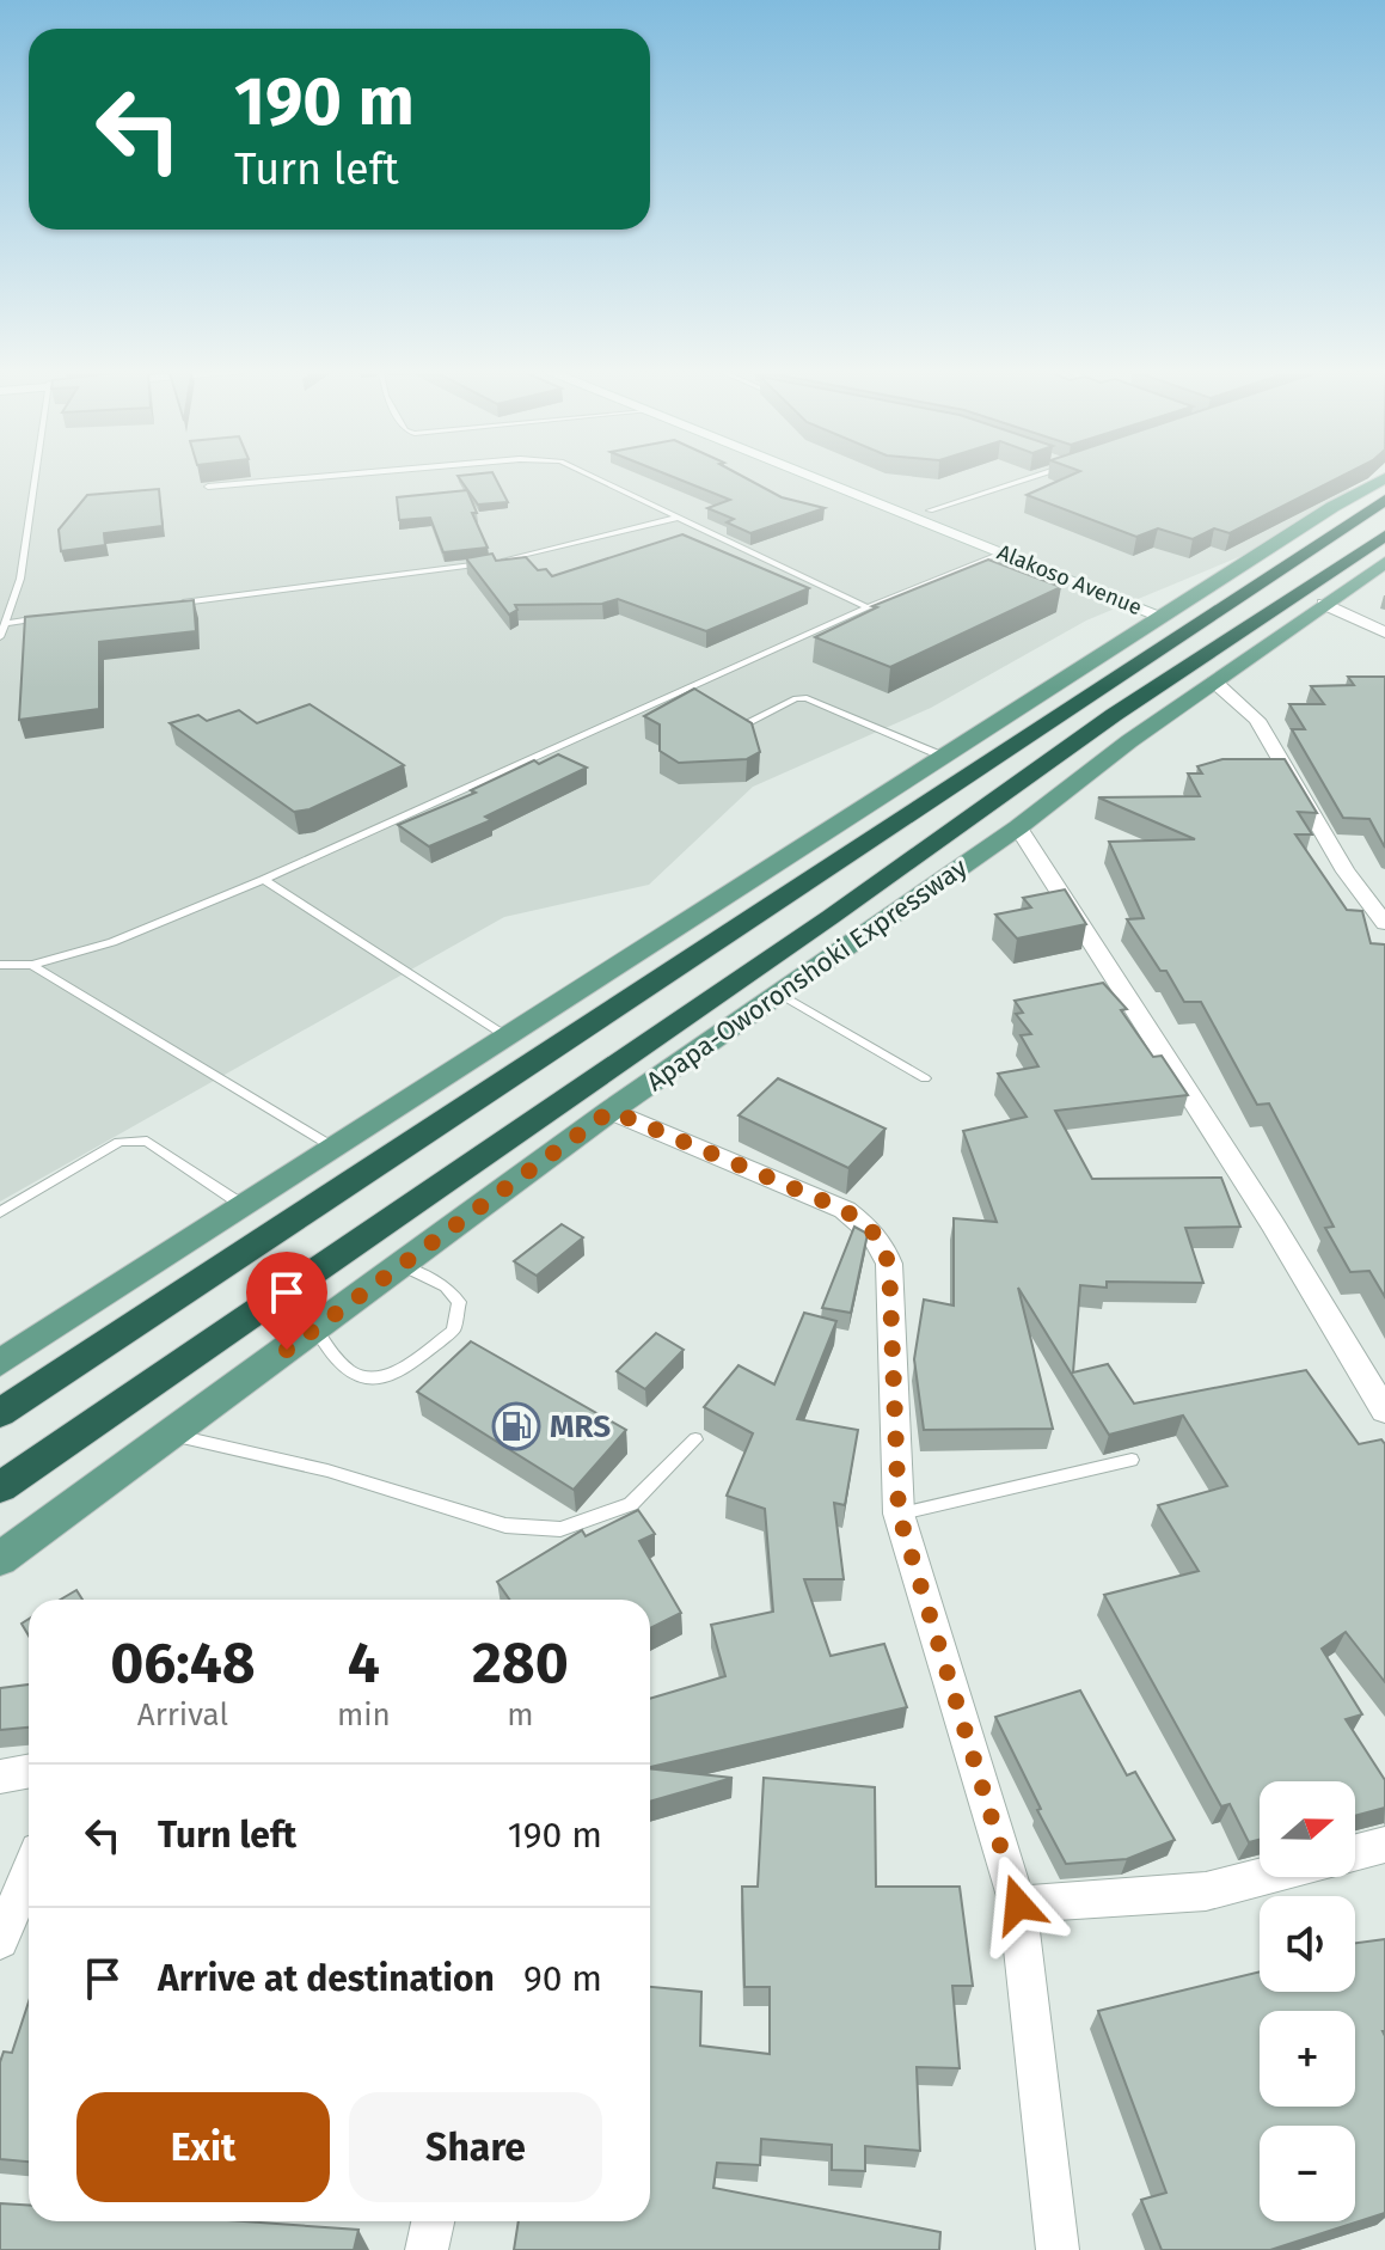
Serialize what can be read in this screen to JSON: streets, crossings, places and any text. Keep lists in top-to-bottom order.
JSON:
{
  "streets": {
    "highway": ["Apapa-Oworonshoki Expressway"],
    "street": ["Alakoso Avenue"]
  },
  "places": {
    "fuel station": ["MRS"]
  },
  "north": "right",
  "page": {
    "turn": ["190 m", "Turn left"],
    "eta": [
      "06:48",
      "Arrival",
      "4",
      "min",
      "280",
      "m"
    ],
    "list": [
      {
        "name": "Turn left",
        "value": "190 m"
      },
      {
        "name": "Arrive at destination",
        "value": "90 m"
      }
    ],
    "map_buttons": ["+", "−"],
    "buttons": ["Exit", "Share"]
  }
}
